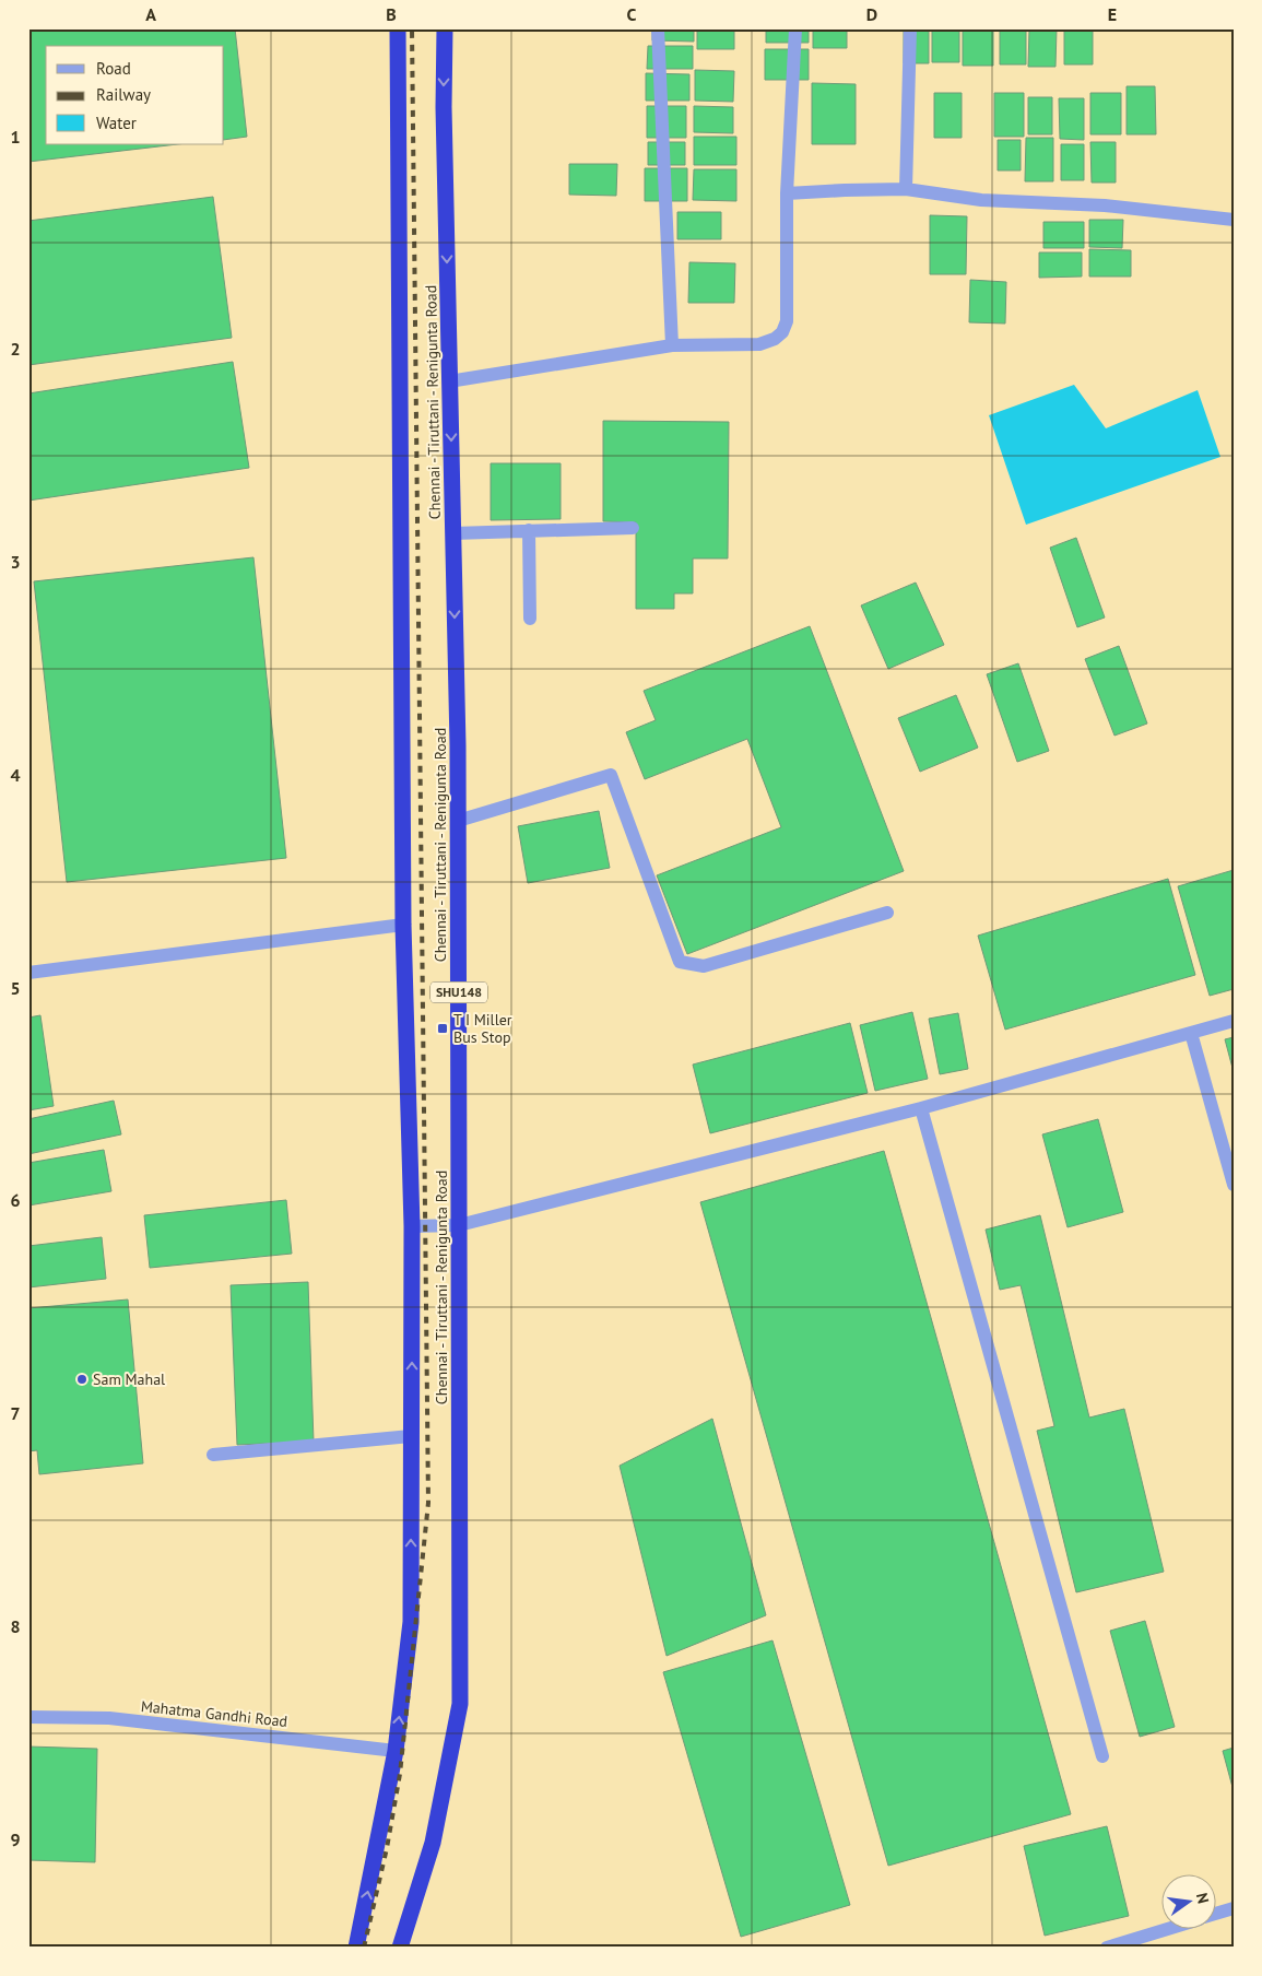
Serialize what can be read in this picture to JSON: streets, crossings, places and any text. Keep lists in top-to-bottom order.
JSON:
{
  "streets": {
    "highway": ["Chennai - Tiruttani - Renigunta Road", "SHU148"],
    "street": ["Mahatma Gandhi Road"]
  },
  "crossings": [
    ["Chennai - Tiruttani - Renigunta Road", "Mahatma Gandhi Road"]
  ],
  "places": {
    "transit": ["T I Miller Bus Stop"],
    "other": ["Sam Mahal"]
  },
  "legend": ["Road", "Railway", "Water"],
  "north": "right",
  "grid": {
    "columns": [
      "A",
      "B",
      "C",
      "D",
      "E"
    ],
    "rows": [
      "1",
      "2",
      "3",
      "4",
      "5",
      "6",
      "7",
      "8",
      "9"
    ]
  }
}
